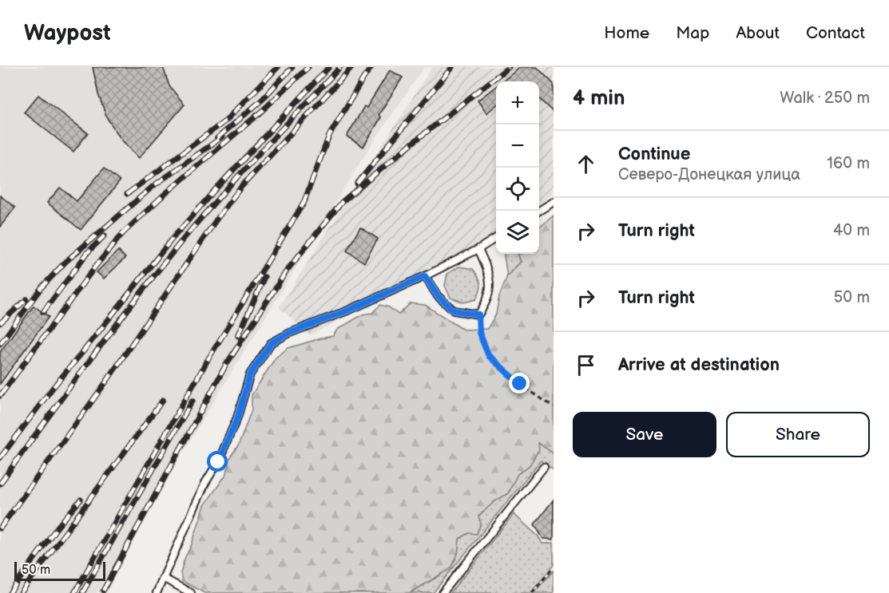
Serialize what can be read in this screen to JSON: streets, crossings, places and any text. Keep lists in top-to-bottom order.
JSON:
{
  "scale_bar": "50 m",
  "page": {
    "header": "Waypost",
    "nav": [
      "Home",
      "Map",
      "About",
      "Contact"
    ],
    "heading": ["4 min", "Walk · 250 m"],
    "map_buttons": ["+", "−"],
    "list": [
      ["Continue", "Северо-Донецкая улица", "160 m"],
      ["Turn right", "40 m"],
      ["Turn right", "50 m"],
      "Arrive at destination"
    ],
    "buttons": ["Save", "Share"],
    "scale": "50 m"
  }
}
